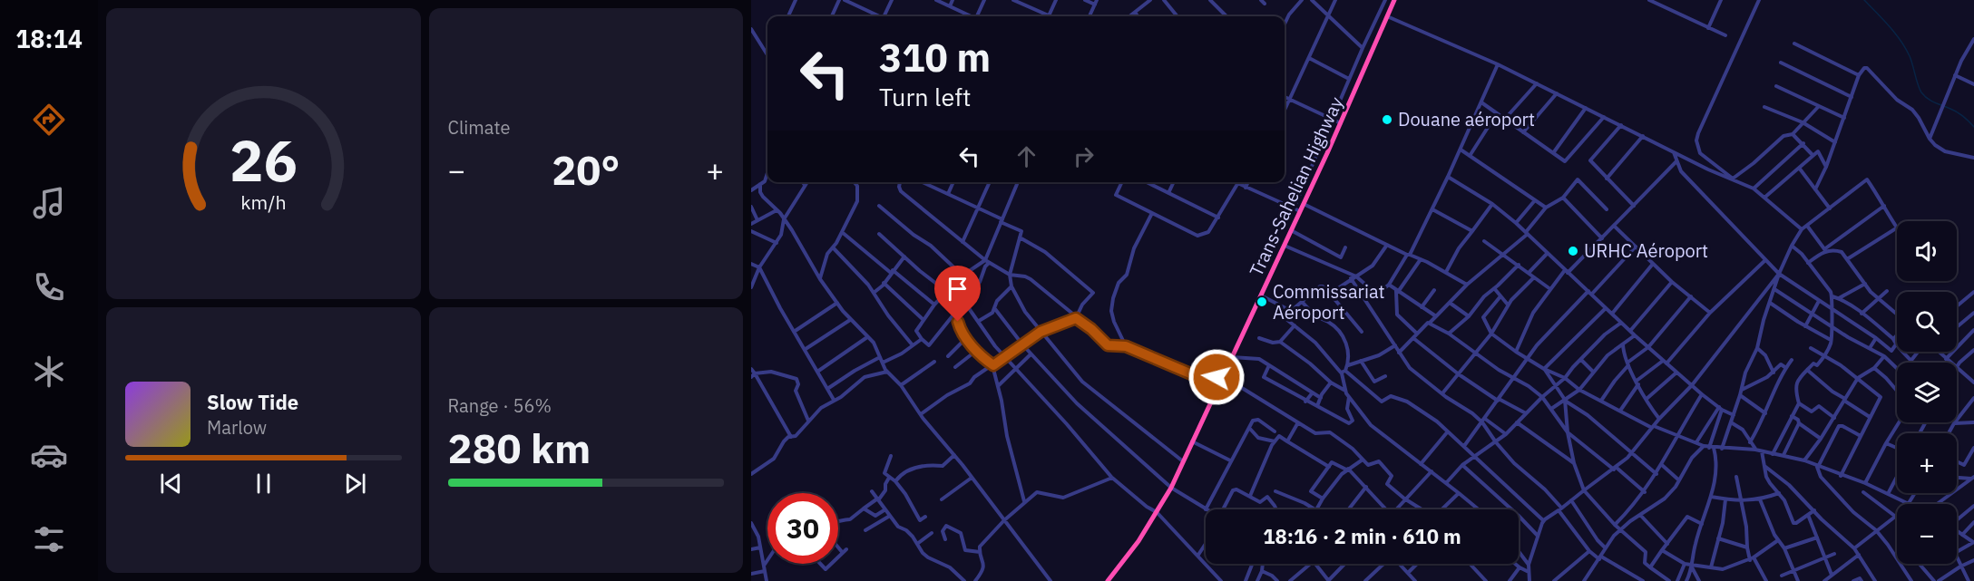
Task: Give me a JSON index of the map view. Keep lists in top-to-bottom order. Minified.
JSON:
{"streets":{"highway":["Trans-Sahelian Highway"]},"places":["Douane aéroport","URHC Aéroport","Commissariat Aéroport"],"page":{"tabs":"18:14","tile":["Climate",["Range · 56%","280 km"]],"turn":["310 m","Turn left"],"heat":["−","20°","+"],"map_buttons":["+","−"],"song":["Slow Tide","Marlow"],"limit":"30","trip":"18:16 · 2 min · 610 m","gauge":["26","km/h"]}}
